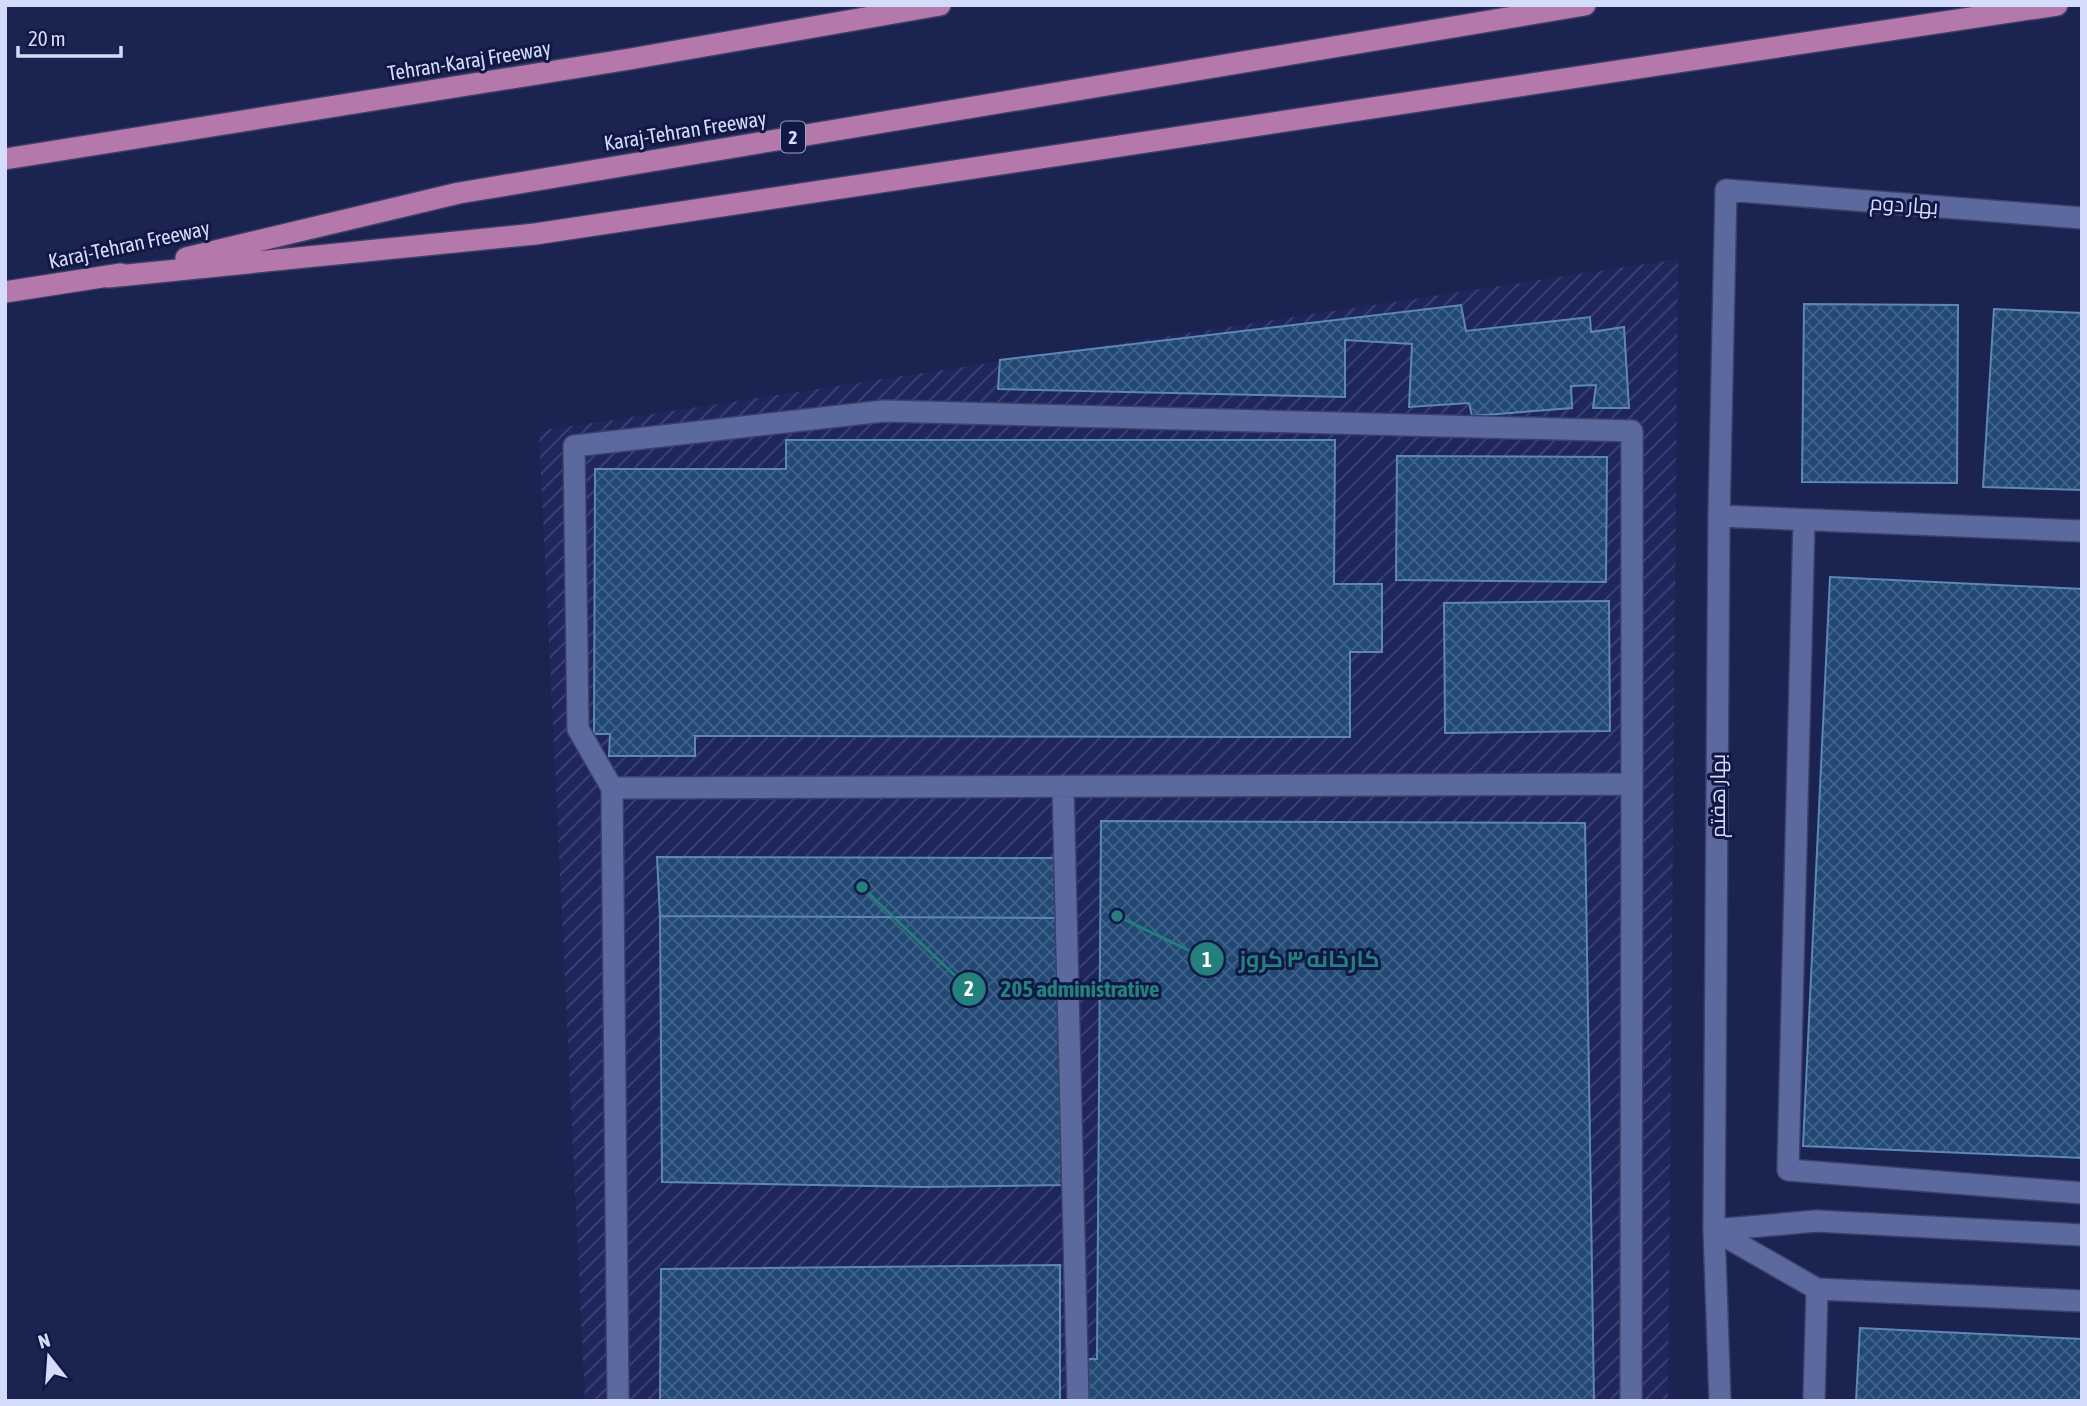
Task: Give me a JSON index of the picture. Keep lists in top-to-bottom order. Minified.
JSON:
{"streets":{"highway":["Tehran-Karaj Freeway","Karaj-Tehran Freeway","2"],"street":["بهار دوم","بهار هفتم"]},"crossings":[["بهار دوم","بهار هفتم"]],"places":["205 administrative","کارخانه ۳ کروز"],"scale_bar":"20 m","north":"top"}
